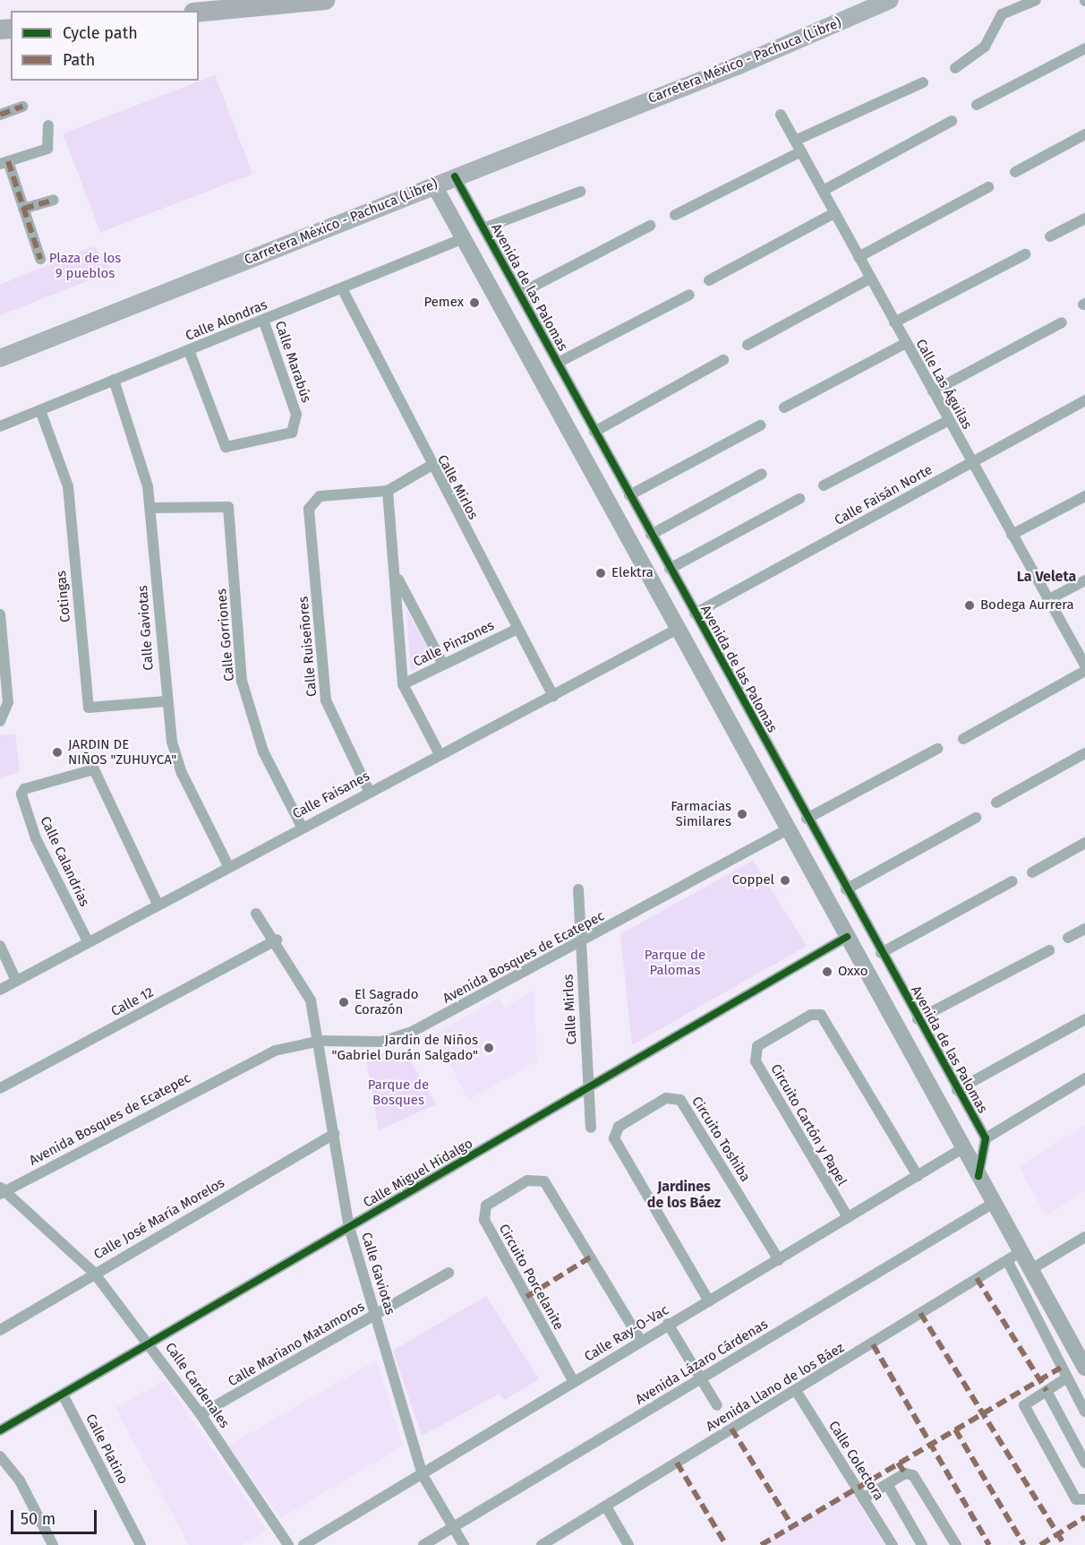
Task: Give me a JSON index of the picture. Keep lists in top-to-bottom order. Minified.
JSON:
{"streets":{"main road":["Carretera México - Pachuca (Libre)"],"street":["Avenida de las Palomas","Calle Alondras","Calle Marabús","Calle Las Águilas","Calle Mirlos","Calle Faisán Norte","Cotingas","Calle Gaviotas","Calle Gorriones","Calle Pinzones","Calle Ruiseñores","Calle Faisanes","Calle Calandrias","Avenida Bosques de Ecatepec","Calle 12","Circuito Cartón y Papel","Circuito Toshiba","Calle Miguel Hidalgo","Calle José María Morelos","Circuito Porcelanite","Calle Ray-O-Vac","Calle Mariano Matamoros","Avenida Lázaro Cárdenas","Calle Cardenales","Avenida Llano de los Báez","Calle Platino","Calle Colectora"]},"crossings":[["Carretera México - Pachuca (Libre)","Avenida de las Palomas"],["Avenida de las Palomas","Calle Faisán Norte"],["Calle Alondras","Calle Marabús"],["Calle Alondras","Calle Mirlos"],["Calle Alondras","Cotingas"],["Calle Alondras","Calle Gaviotas"],["Calle Las Águilas","Calle Faisán Norte"],["Calle Mirlos","Calle Pinzones"],["Calle Mirlos","Calle Faisanes"],["Calle Mirlos","Avenida Bosques de Ecatepec"],["Calle Mirlos","Calle Miguel Hidalgo"],["Cotingas","Calle Gaviotas"],["Calle Gaviotas","Calle Gorriones"],["Calle Gaviotas","Calle Faisanes"],["Calle Gaviotas","Avenida Bosques de Ecatepec"],["Calle Gaviotas","Calle 12"],["Calle Gaviotas","Calle Miguel Hidalgo"],["Calle Gaviotas","Calle José María Morelos"],["Calle Gaviotas","Calle Ray-O-Vac"],["Calle Gaviotas","Calle Mariano Matamoros"],["Calle Gaviotas","Avenida Lázaro Cárdenas"],["Calle Gorriones","Calle Faisanes"],["Calle Ruiseñores","Calle Faisanes"],["Calle Faisanes","Calle Calandrias"],["Avenida Bosques de Ecatepec","Calle Cardenales"],["Circuito Cartón y Papel","Calle Ray-O-Vac"],["Circuito Toshiba","Calle Ray-O-Vac"],["Calle Miguel Hidalgo","Calle Cardenales"],["Calle Miguel Hidalgo","Calle Platino"],["Calle José María Morelos","Calle Cardenales"],["Circuito Porcelanite","Calle Ray-O-Vac"],["Calle Mariano Matamoros","Calle Cardenales"],["Avenida Llano de los Báez","Calle Colectora"]],"districts":["La Veleta","Jardines de los Báez"],"parks":["Plaza de los 9 pueblos","Parque de Palomas","Parque de Bosques"],"places":["Pemex","Elektra","Bodega Aurrera","JARDIN DE NIÑOS \"ZUHUYCA\"","Farmacias Similares","Coppel","Oxxo","El Sagrado Corazón","Jardín de Niños \"Gabriel Durán Salgado\""],"legend":["Cycle path","Path"],"scale_bar":"50 m"}
